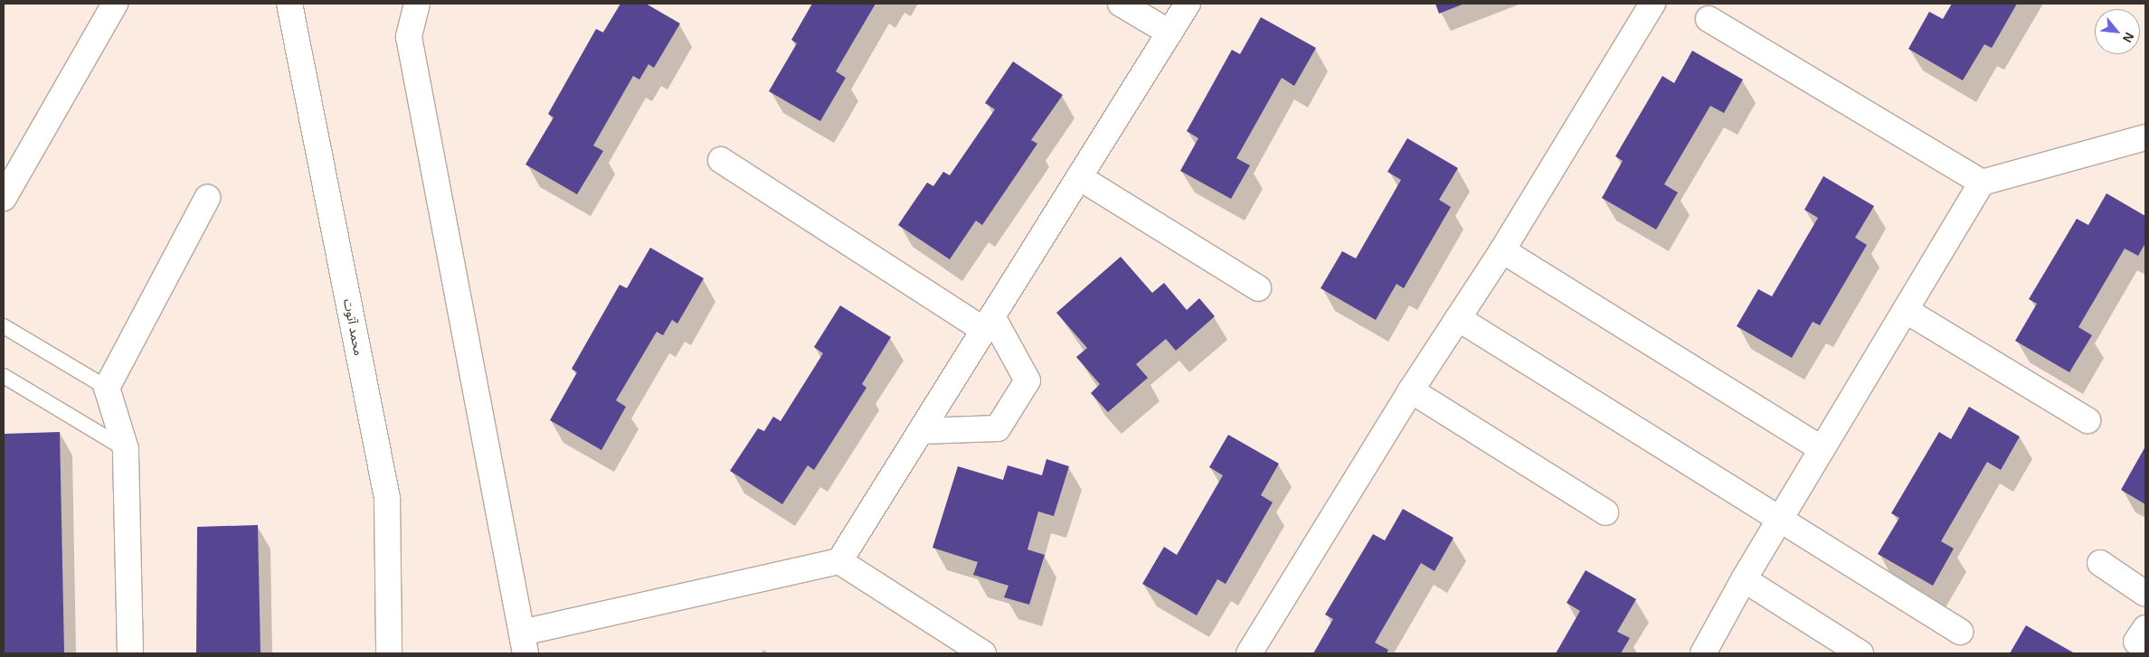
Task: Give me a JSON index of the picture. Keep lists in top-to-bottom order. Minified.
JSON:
{"streets":{"street":["محمد آتوت"]},"north":"bottom right"}
